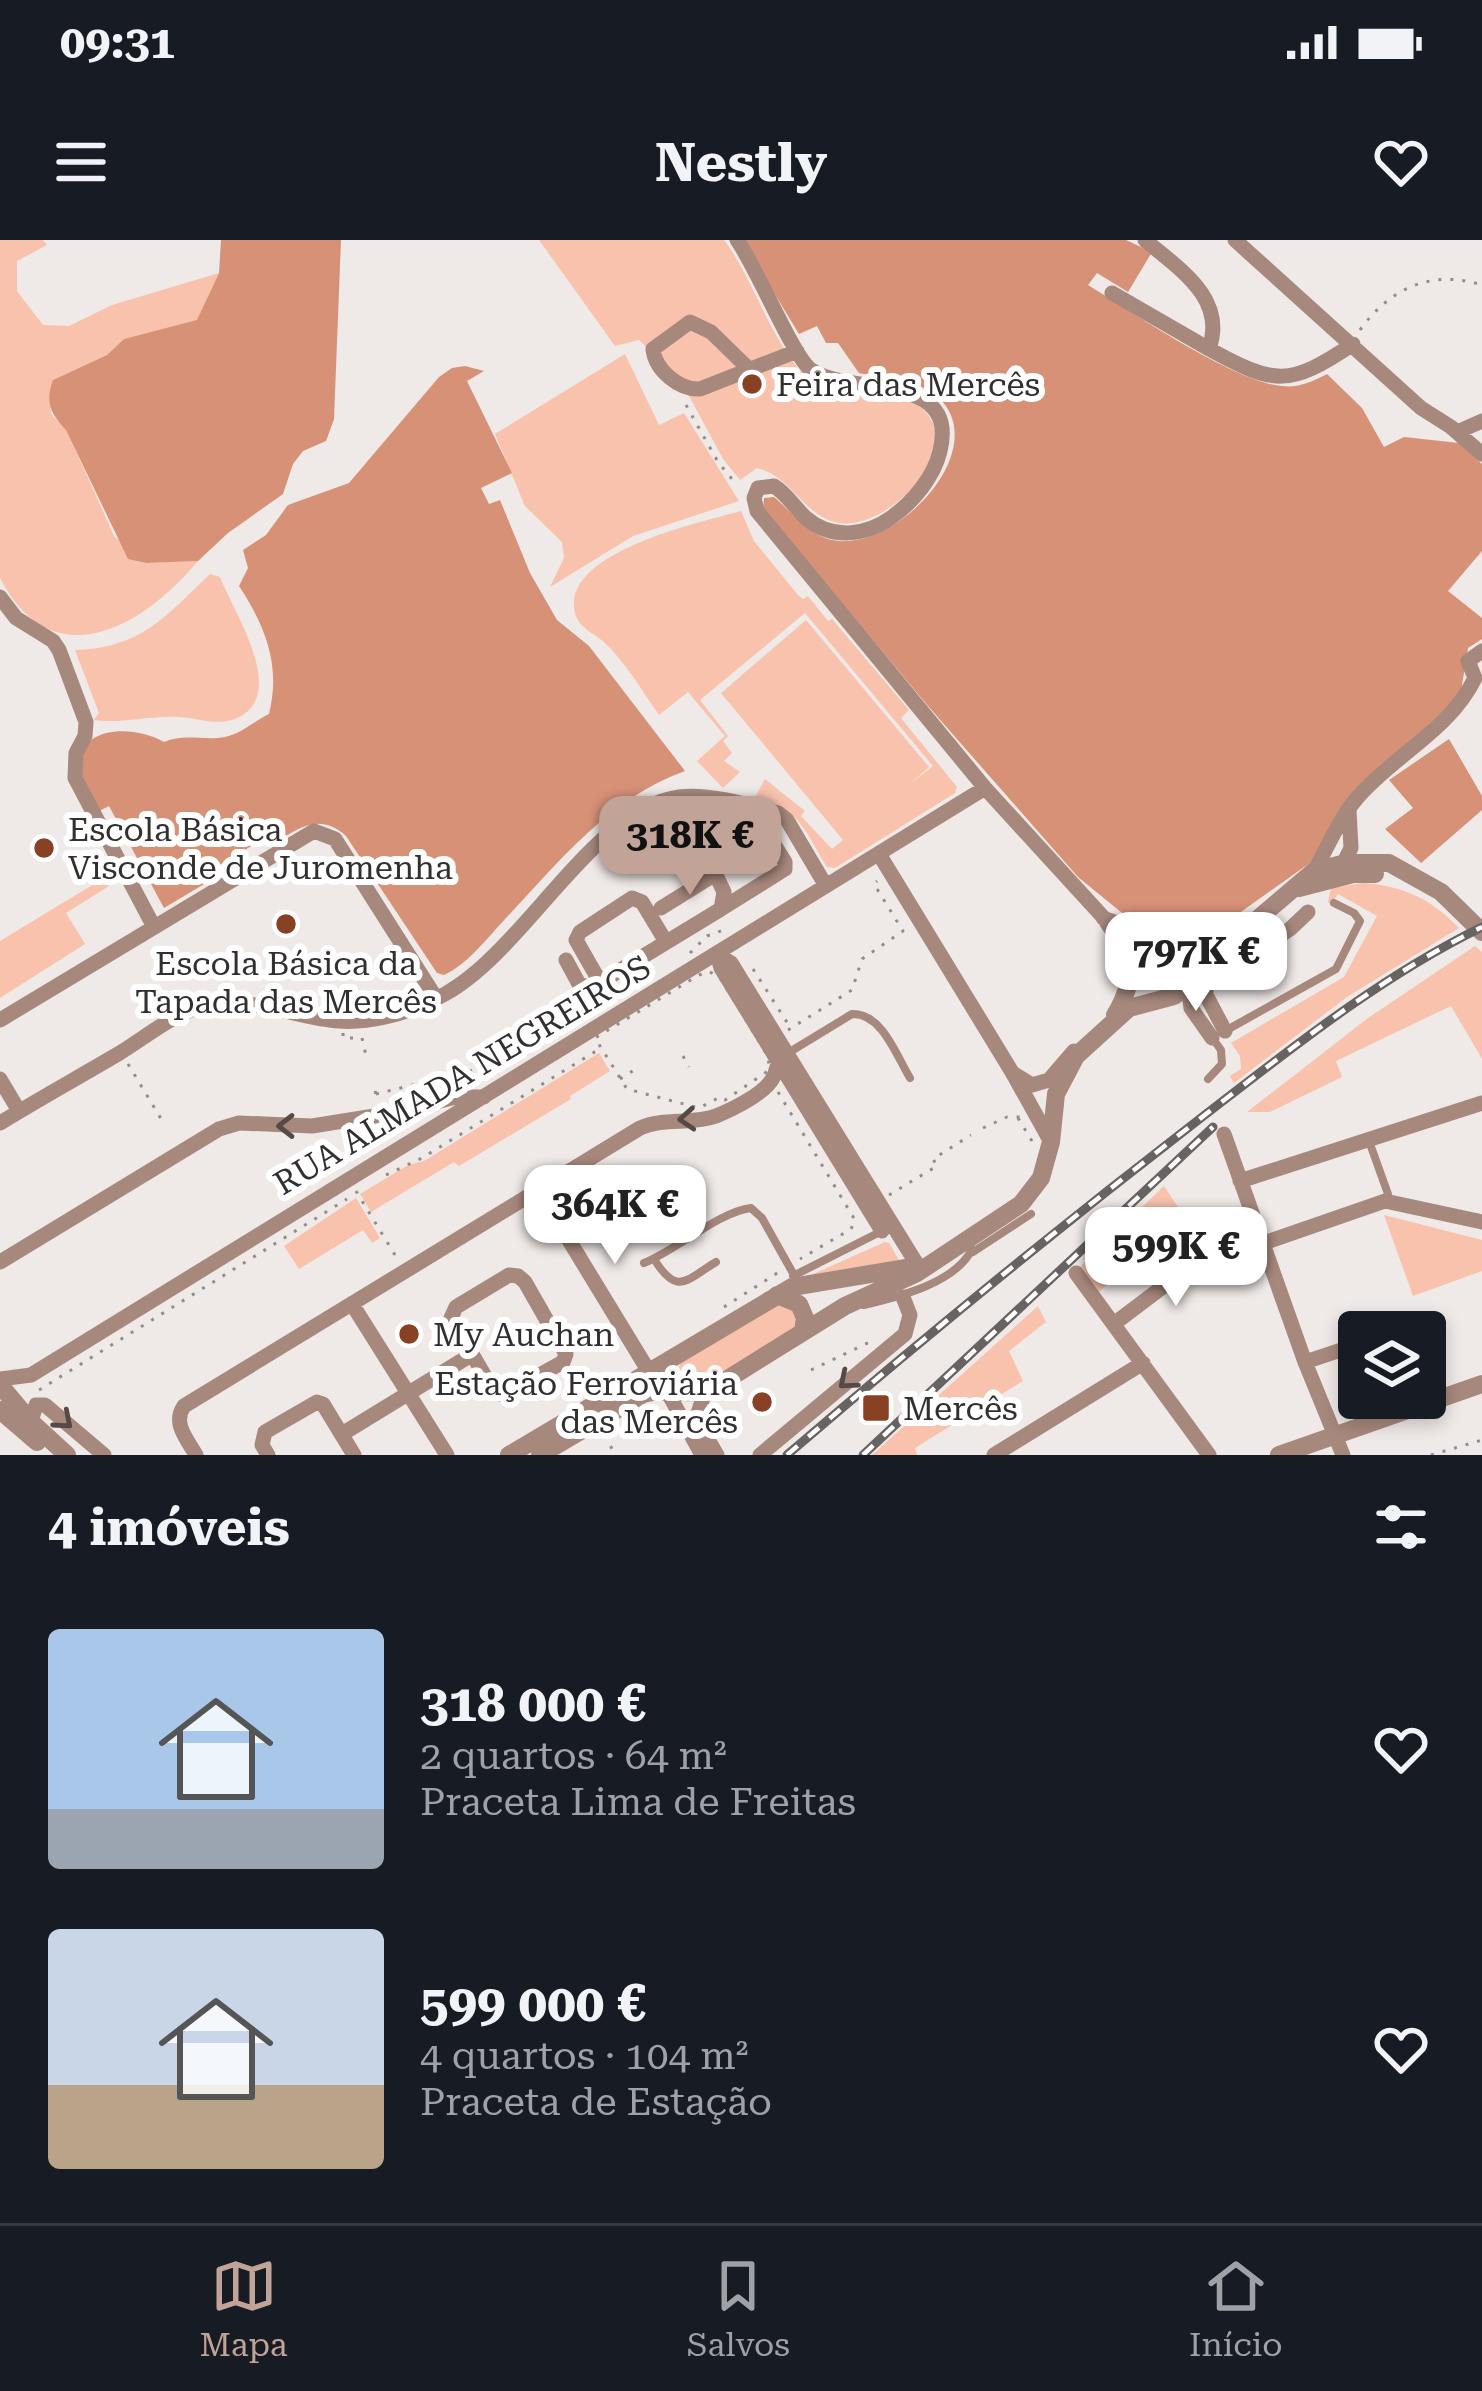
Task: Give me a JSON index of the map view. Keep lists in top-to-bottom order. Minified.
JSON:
{"streets":{"street":["RUA ALMADA NEGREIROS"]},"places":{"other":["Feira das Mercês","Escola Básica Visconde de Juromenha","Escola Básica da Tapada das Mercês","My Auchan","Estação Ferroviária das Mercês"],"transit":["Mercês"]},"page":{"status":"09:31","header":"Nestly","price":["318K €","797K €","364K €","599K €"],"heading":"4 imóveis","list":[{"name":"318 000 €","note":"2 quartos · 64 m² · Praceta Lima de Freitas"},{"name":"599 000 €","note":"4 quartos · 104 m² · Praceta de Estação"}],"tabs":["Mapa","Salvos","Início"]}}
